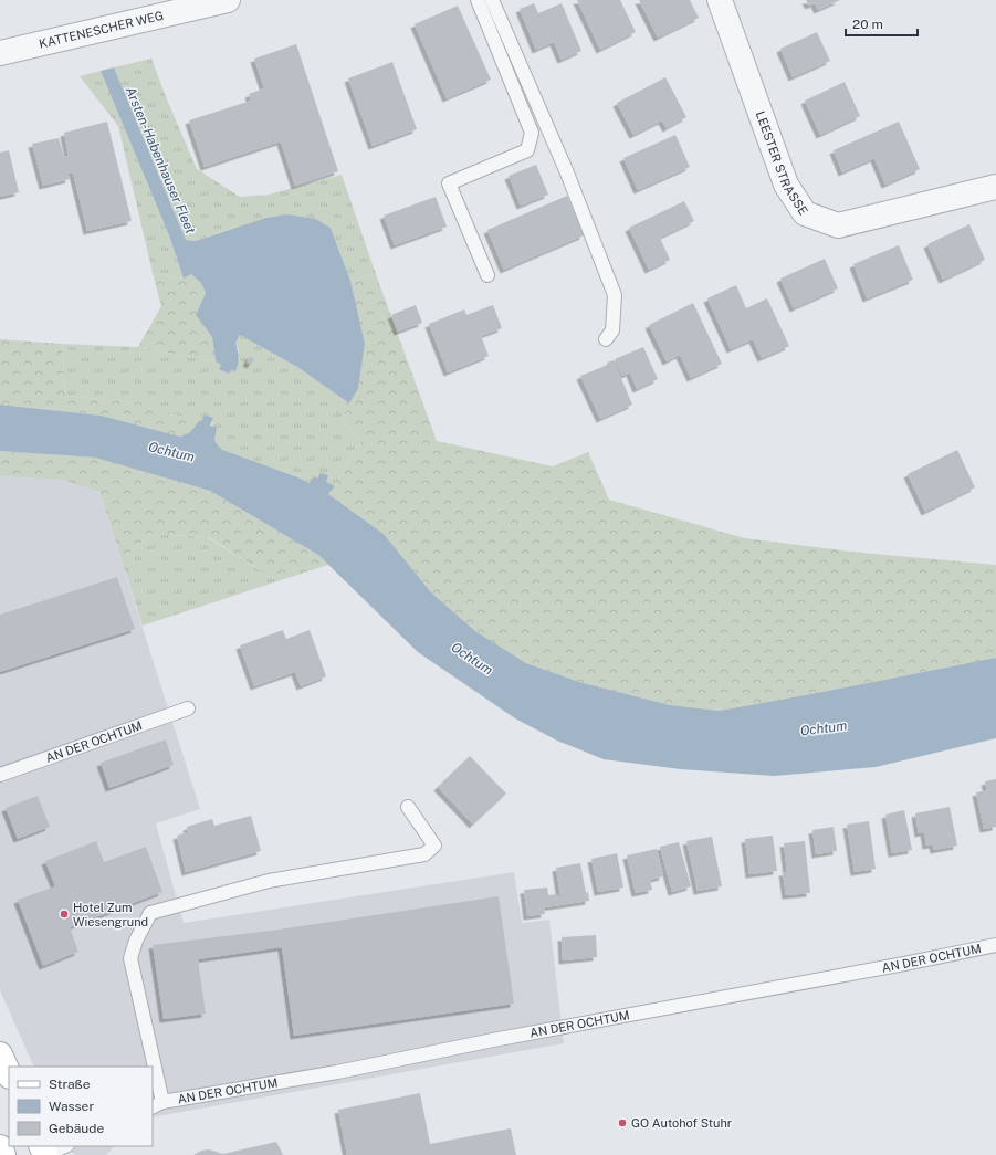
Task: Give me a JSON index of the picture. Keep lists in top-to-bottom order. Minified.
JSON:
{"streets":{"street":["KATTENESCHER WEG","LEESTER STRASSE"],"lane":["AN DER OCHTUM"]},"water":["Arsten-Habenhauser Fleet","Ochtum"],"places":["Hotel Zum Wiesengrund","GO Autohof Stuhr"],"legend":["Straße","Wasser","Gebäude"],"scale_bar":"20 m"}
